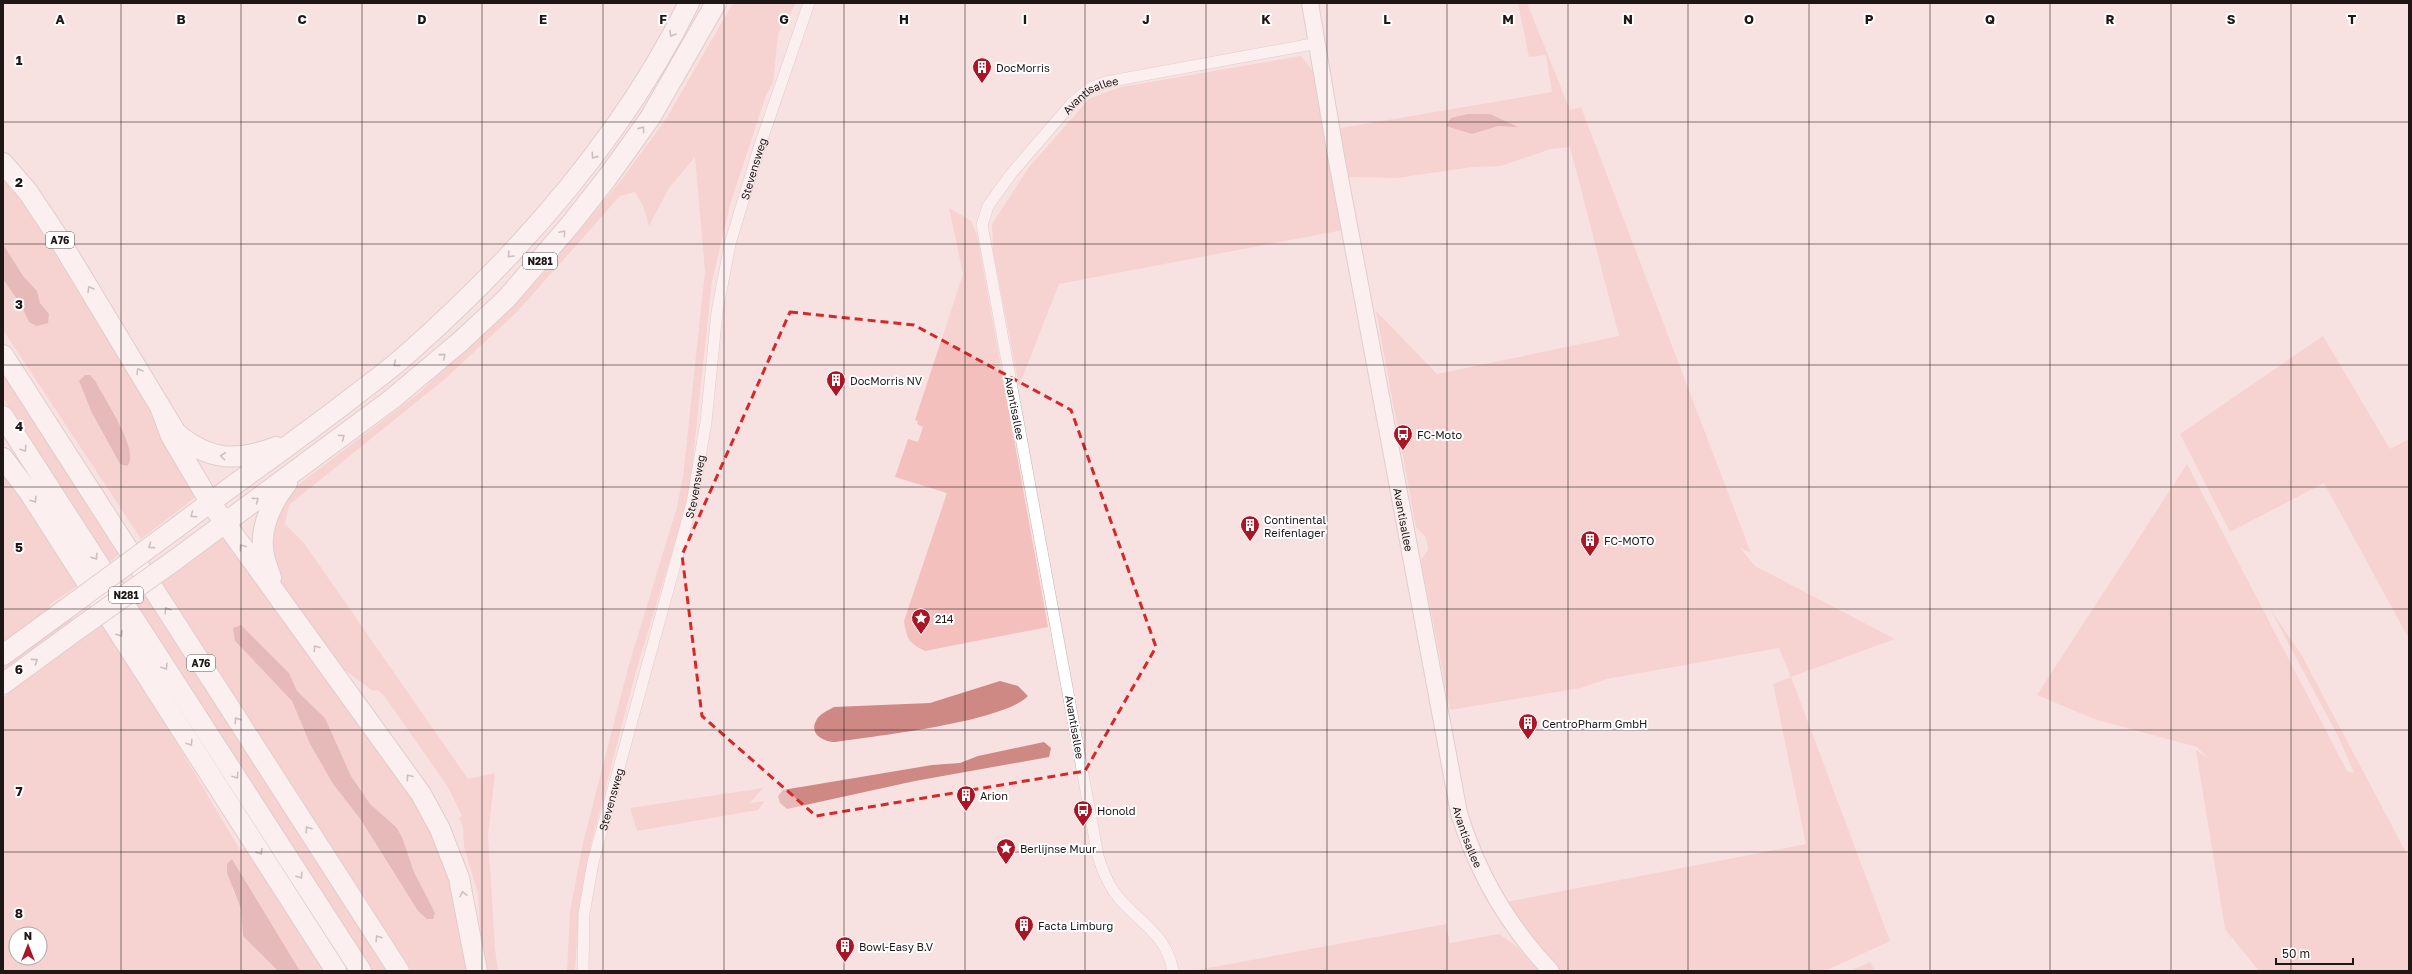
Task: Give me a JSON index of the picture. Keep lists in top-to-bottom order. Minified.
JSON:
{"streets":{"highway":["A76","N281"],"street":["Avantisallee","Stevensweg"]},"crossings":[["A76","N281"]],"places":{"building":["DocMorris","DocMorris NV","Continental Reifenlager","FC-MOTO","CentroPharm GmbH","Arion","Facta Limburg","Bowl-Easy B.V"],"bus stop":["FC-Moto","Honold"],"place":["214","Berlijnse Muur"]},"scale_bar":"50 m","north":"top","grid":{"columns":["A","B","C","D","E","F","G","H","I","J","K","L","M","N","O","P","Q","R","S","T"],"rows":["1","2","3","4","5","6","7","8"]}}
